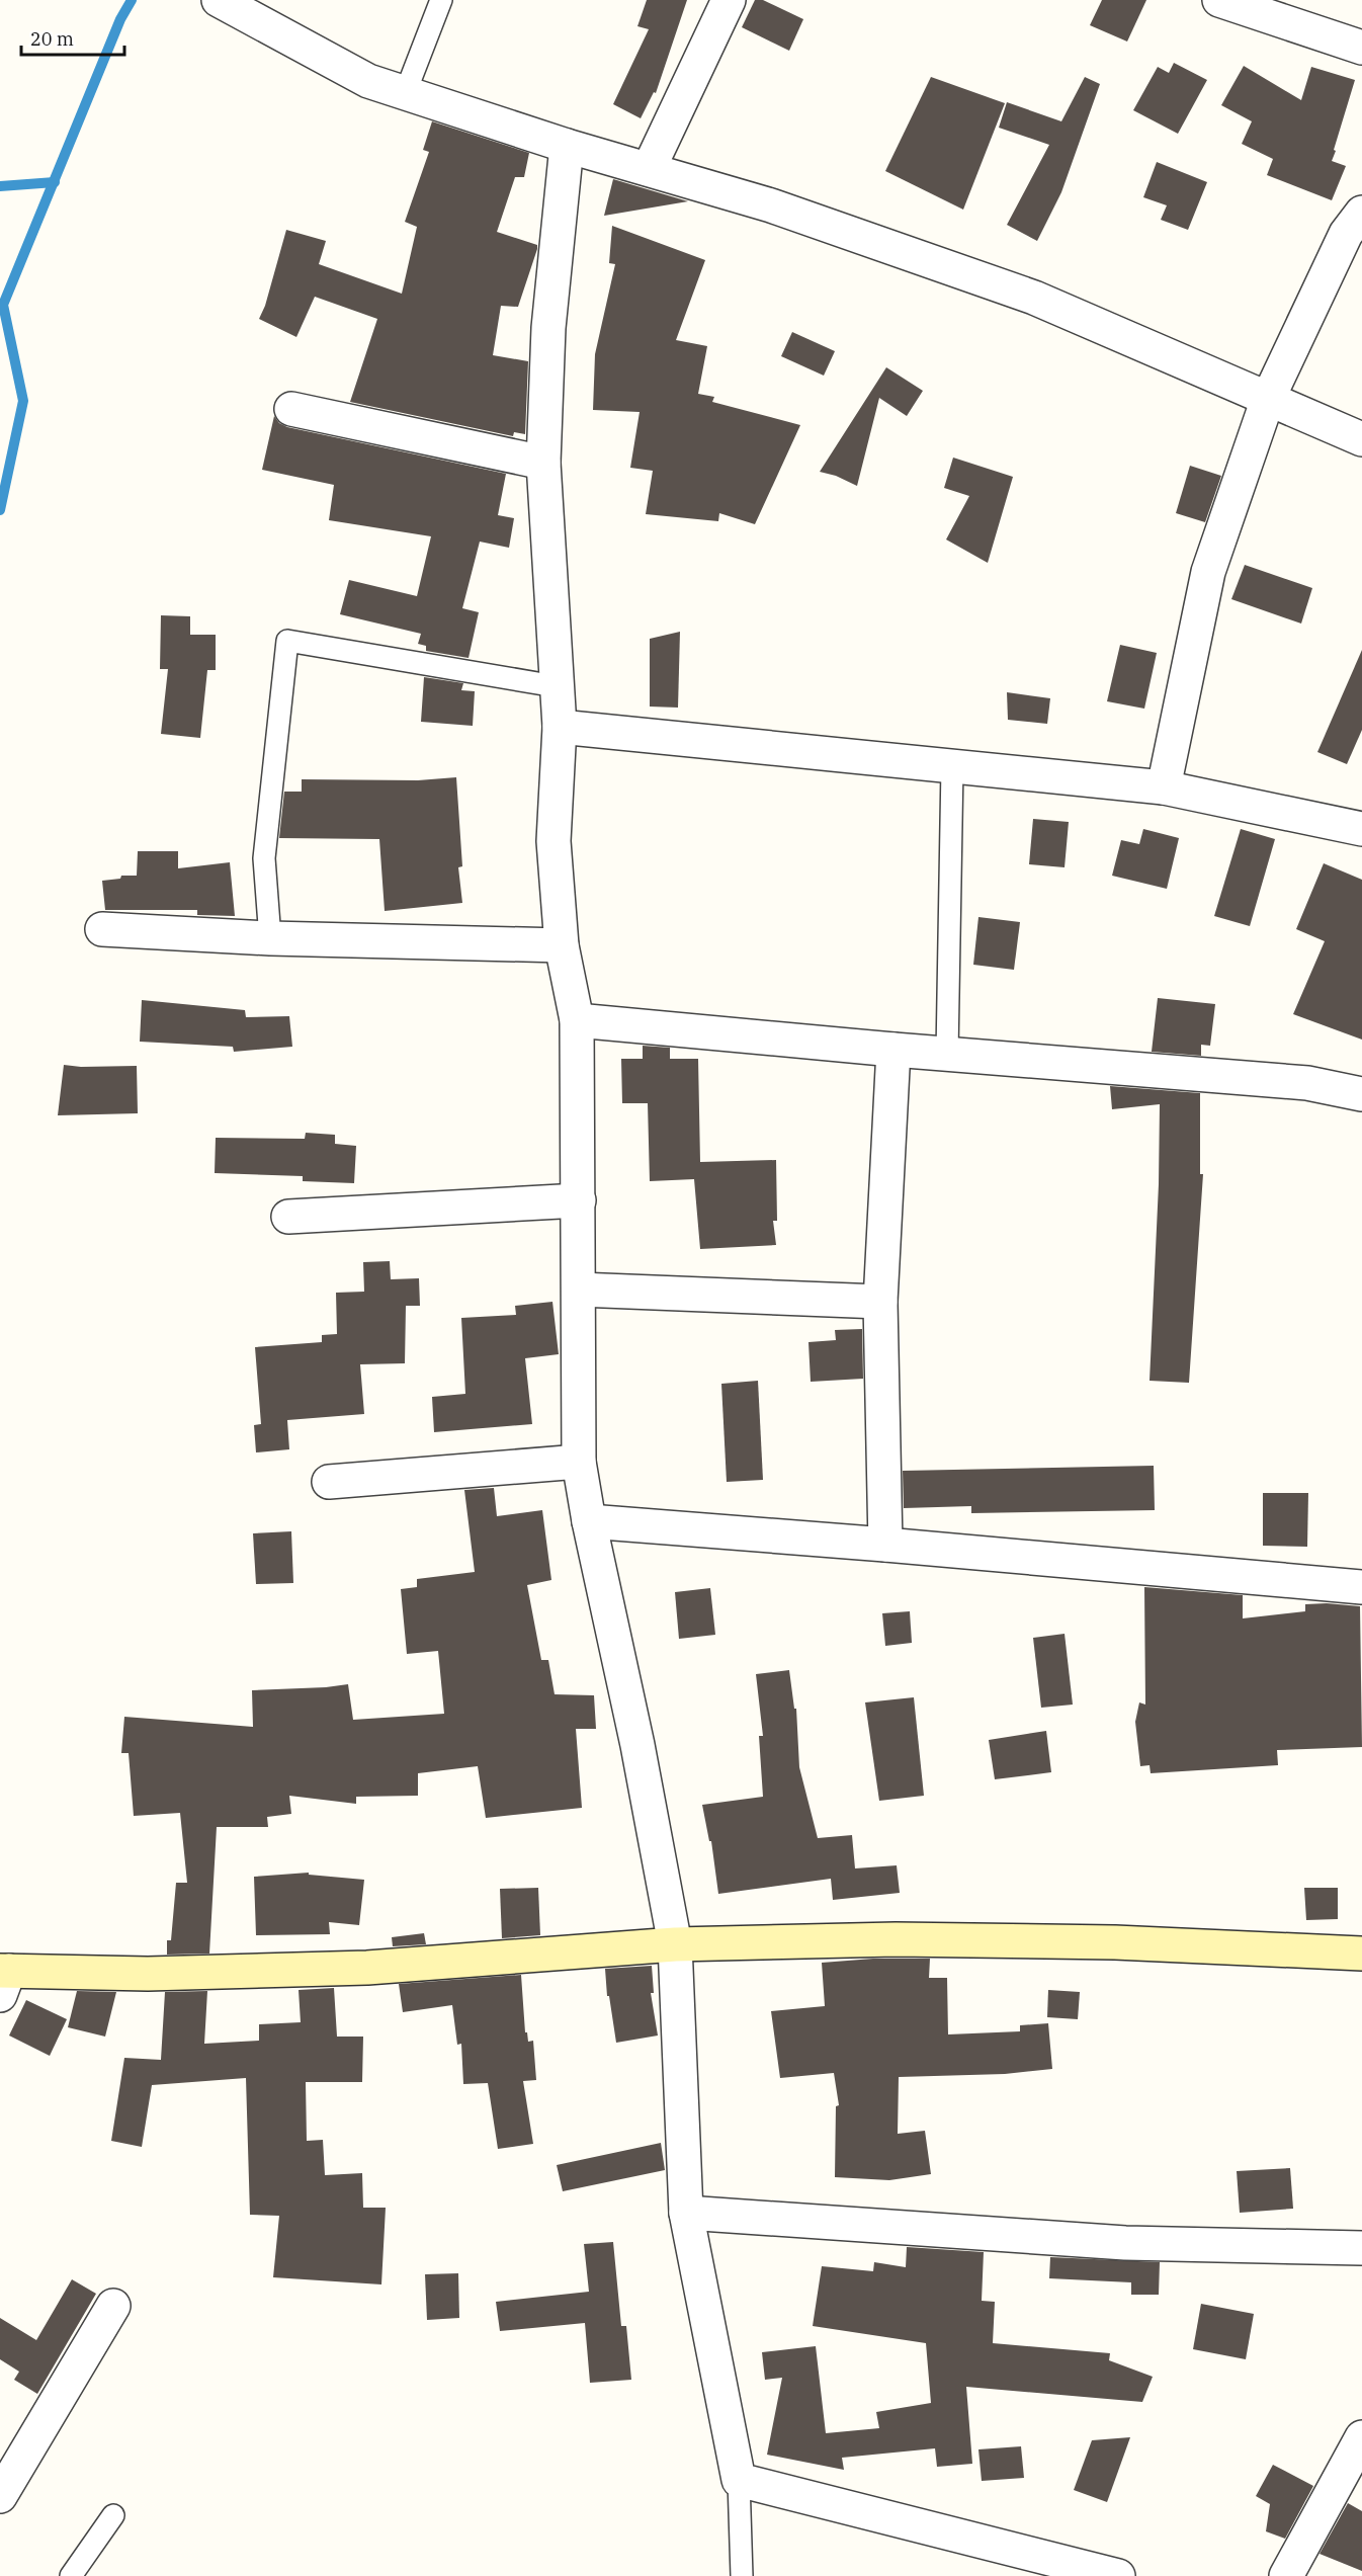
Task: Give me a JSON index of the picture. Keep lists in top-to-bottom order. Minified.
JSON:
{"scale_bar":"20 m"}
